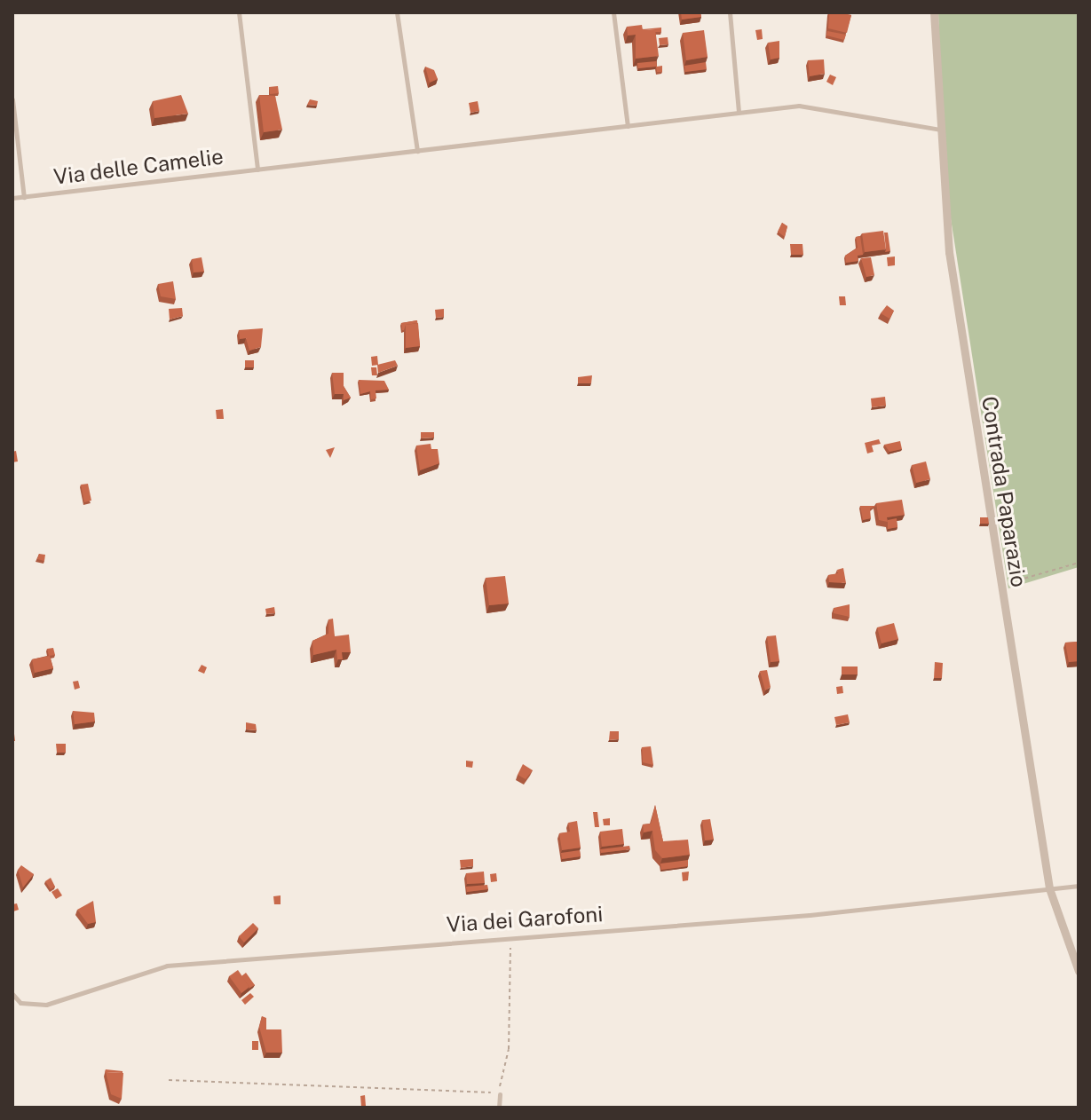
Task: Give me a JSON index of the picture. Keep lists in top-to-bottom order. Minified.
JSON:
{"streets":{"street":["Contrada Paparazio"],"lane":["Via delle Camelie","Via dei Garofoni"]},"crossings":[["Via delle Camelie","Contrada Paparazio"],["Contrada Paparazio","Via dei Garofoni"]]}
